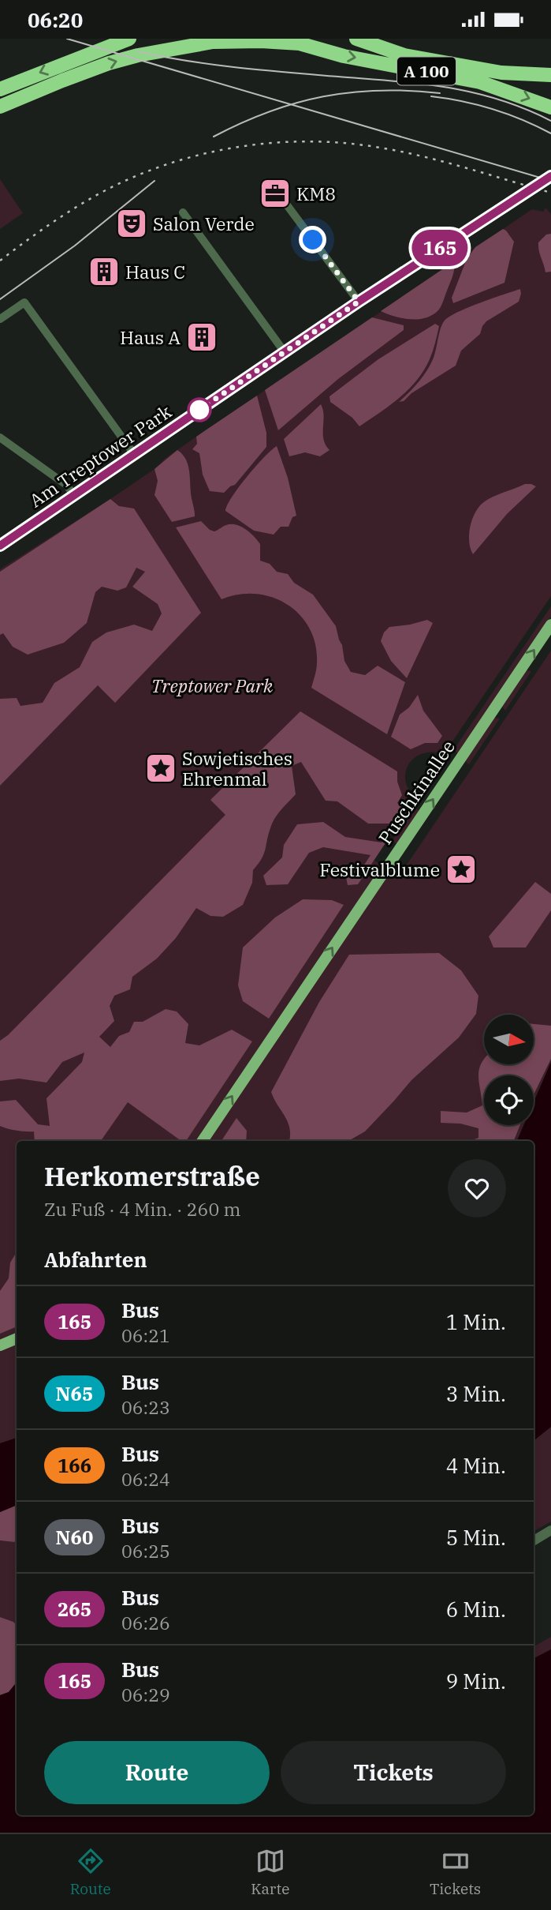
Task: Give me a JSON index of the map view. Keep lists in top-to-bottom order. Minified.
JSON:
{"streets":{"highway":["A 100"],"main road":["Am Treptower Park","Puschkinallee"]},"one_way":["Puschkinallee"],"parks":["Treptower Park"],"places":{"office":["KM8"],"theatre":["Salon Verde"],"building":["Haus C","Haus A"],"place":["Sowjetisches Ehrenmal","Festivalblume"]},"lines":["bus line 165"],"north":"right","page":{"status":"06:20","on_map":"165","heading":[["Herkomerstraße","Zu Fuß · 4 Min. · 260 m"],"Abfahrten"],"list":[{"mark":"165","name":"Bus","note":"06:21","value":"1 Min."},{"mark":"N65","name":"Bus","note":"06:23","value":"3 Min."},{"mark":"166","name":"Bus","note":"06:24","value":"4 Min."},{"mark":"N60","name":"Bus","note":"06:25","value":"5 Min."},{"mark":"265","name":"Bus","note":"06:26","value":"6 Min."},{"mark":"165","name":"Bus","note":"06:29","value":"9 Min."}],"buttons":["Route","Tickets"],"tabs":["Route","Karte","Tickets"]}}
